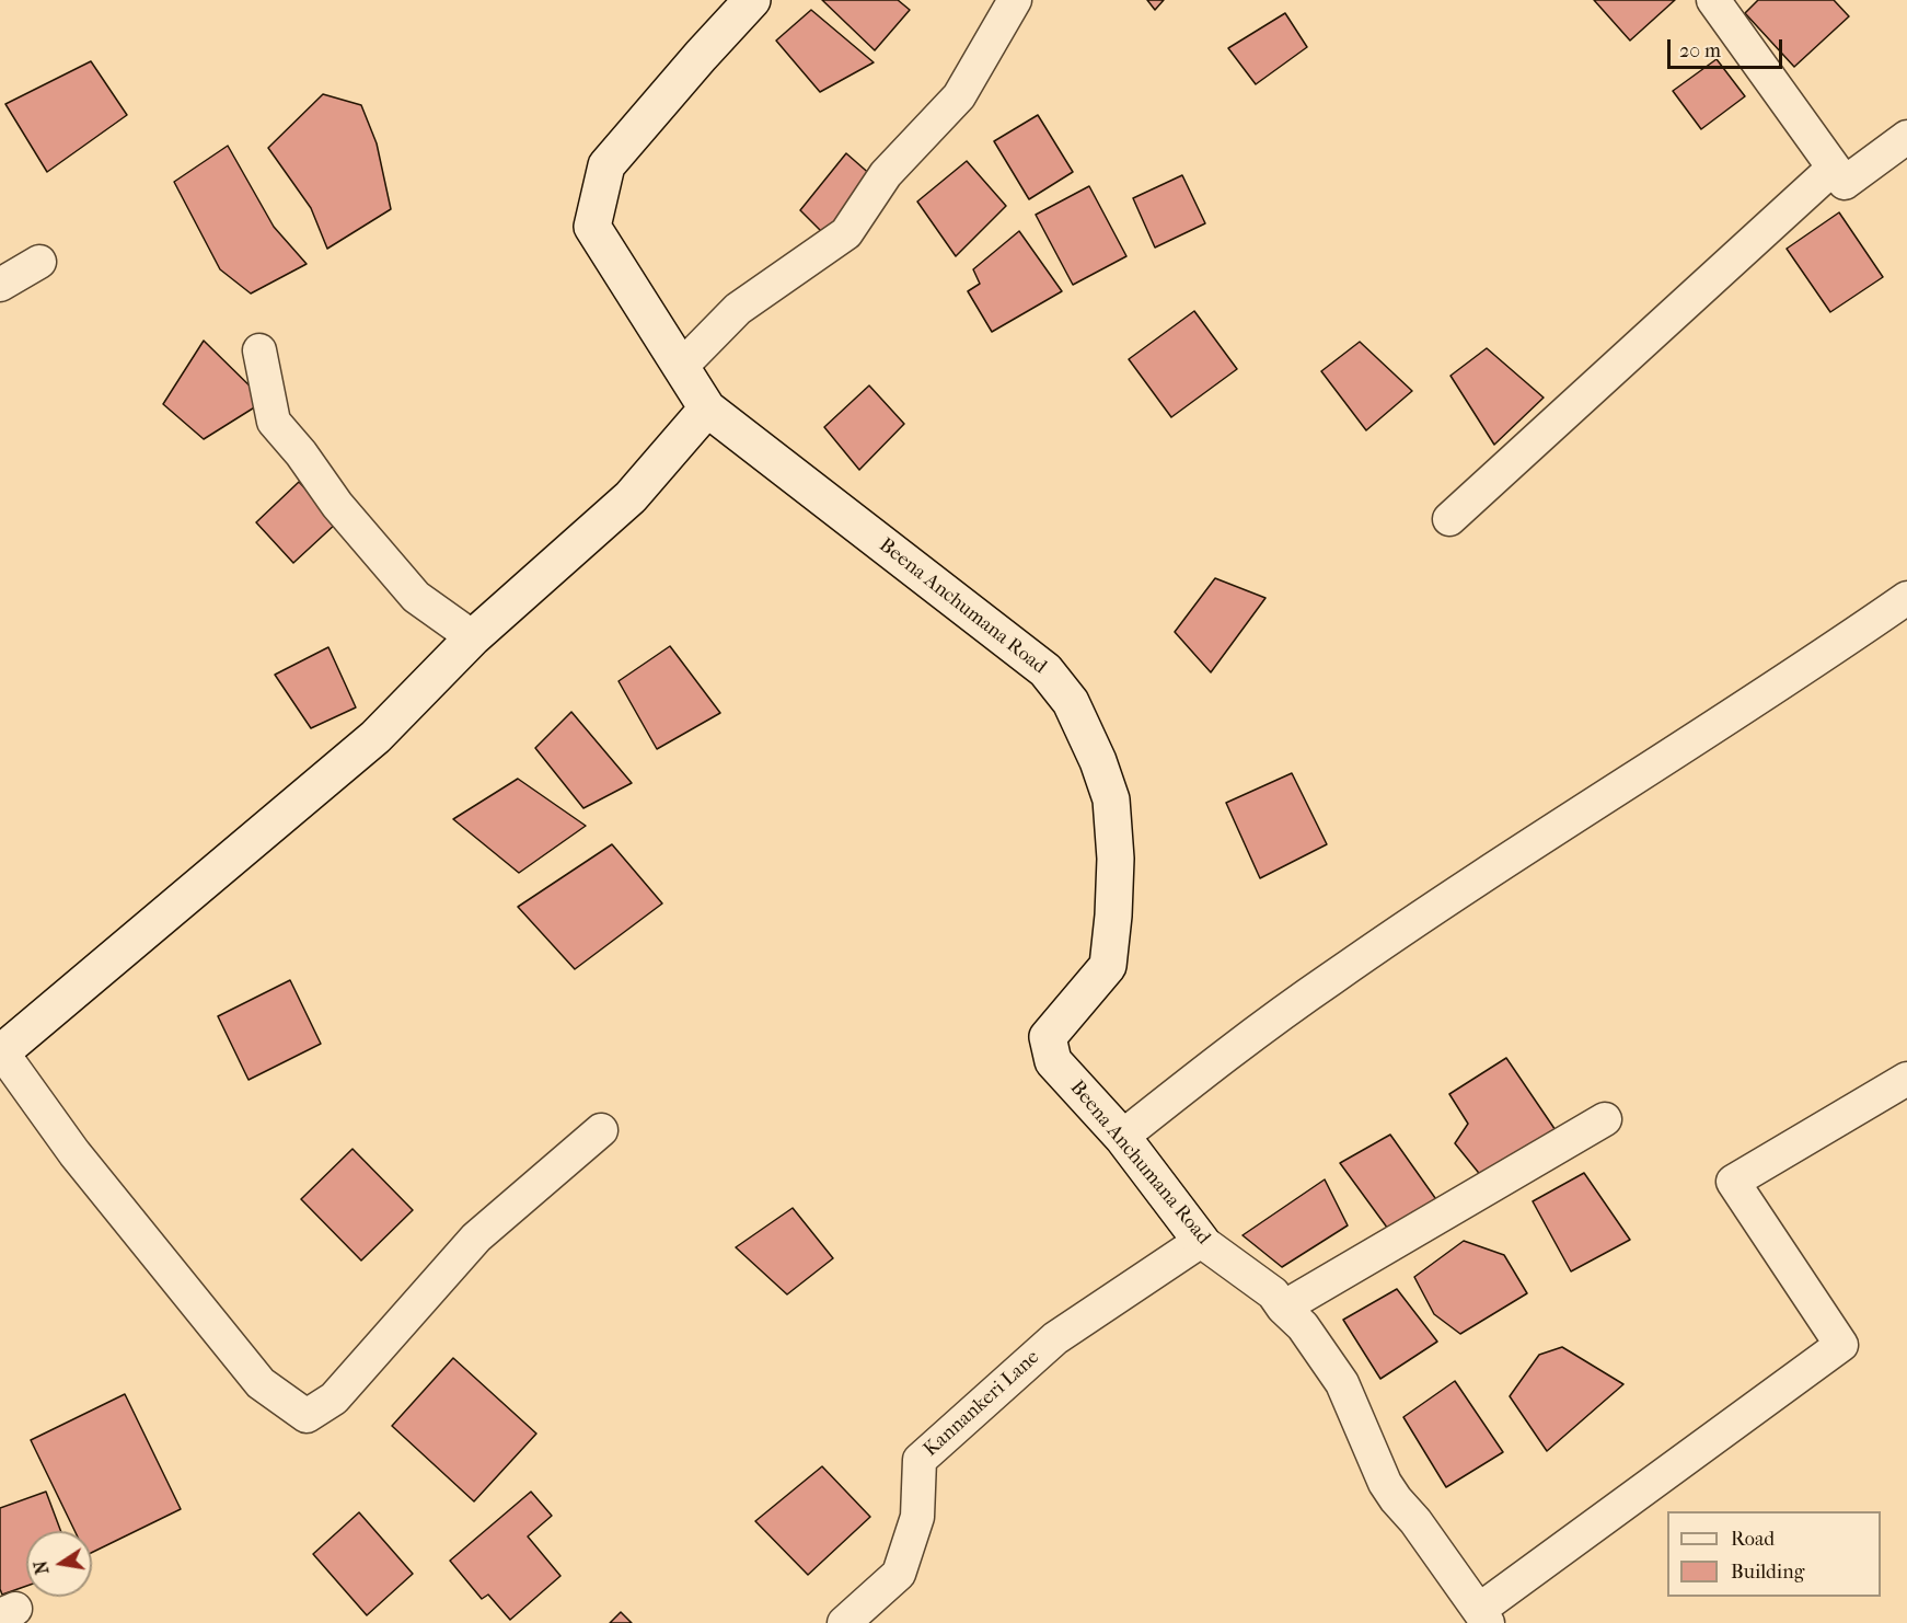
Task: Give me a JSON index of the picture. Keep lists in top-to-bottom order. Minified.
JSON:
{"streets":{"street":["Beena Anchumana Road","Kannankeri Lane"]},"crossings":[["Beena Anchumana Road","Kannankeri Lane"]],"legend":["Road","Building"],"scale_bar":"20 m","north":"left"}
